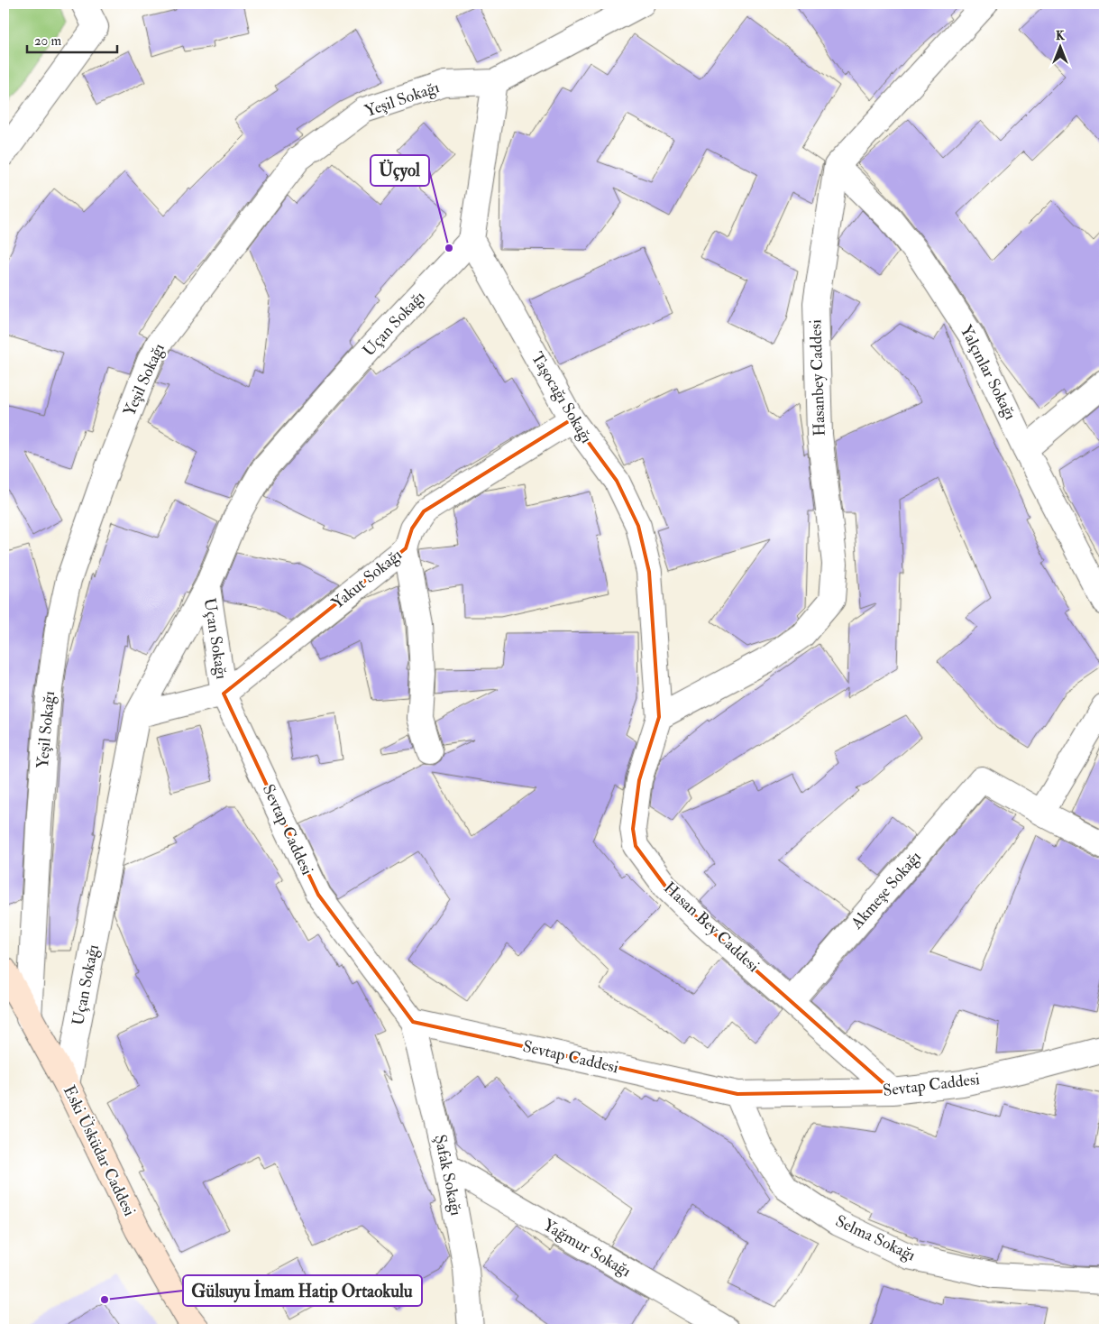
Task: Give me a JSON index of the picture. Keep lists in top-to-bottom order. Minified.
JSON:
{"streets":{"main road":["Eski Üsküdar Caddesi"],"street":["Yeşil Sokağı","Uçan Sokağı","Yalçınlar Sokağı","Hasanbey Caddesi","Taşocağı Sokağı","Yakut Sokağı","Sevtap Caddesi","Akmeşe Sokağı","Hasan Bey Caddesi","Şafak Sokağı","Selma Sokağı","Yağmur Sokağı"]},"crossings":[["Yeşil Sokağı","Eski Üsküdar Caddesi"],["Uçan Sokağı","Taşocağı Sokağı"],["Uçan Sokağı","Yakut Sokağı"],["Uçan Sokağı","Sevtap Caddesi"],["Uçan Sokağı","Eski Üsküdar Caddesi"],["Yalçınlar Sokağı","Hasanbey Caddesi"],["Hasanbey Caddesi","Taşocağı Sokağı"],["Hasanbey Caddesi","Hasan Bey Caddesi"],["Taşocağı Sokağı","Yakut Sokağı"],["Taşocağı Sokağı","Hasan Bey Caddesi"],["Yakut Sokağı","Sevtap Caddesi"],["Sevtap Caddesi","Hasan Bey Caddesi"],["Sevtap Caddesi","Şafak Sokağı"],["Sevtap Caddesi","Selma Sokağı"],["Akmeşe Sokağı","Hasan Bey Caddesi"],["Şafak Sokağı","Yağmur Sokağı"]],"places":["Üçyol","Gülsuyu İmam Hatip Ortaokulu"],"scale_bar":"20 m","north":"top"}
